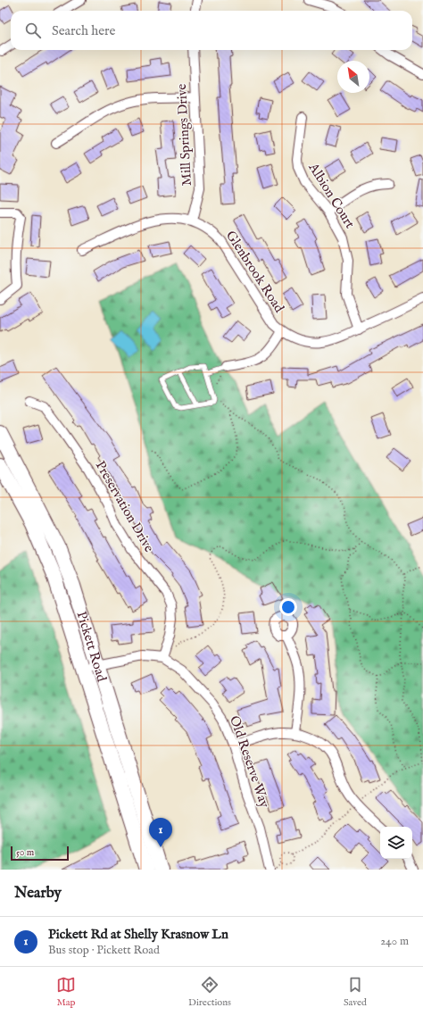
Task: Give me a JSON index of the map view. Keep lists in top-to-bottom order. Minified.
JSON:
{"streets":{"main road":["Pickett Road"],"street":["Mill Springs Drive","Albion Court","Glenbrook Road","Preservation Drive","Old Reserve Way"]},"crossings":[["Mill Springs Drive","Glenbrook Road"],["Albion Court","Glenbrook Road"],["Preservation Drive","Old Reserve Way"],["Pickett Road","Old Reserve Way"]],"scale_bar":"50 m","north":"top left","page":{"search":"Search here","pins":"1","scale":"50 m","heading":"Nearby","list":[{"mark":"1","name":"Pickett Rd at Shelly Krasnow Ln","note":"Bus stop · Pickett Road","value":"240 m"}],"nav":["Map","Directions","Saved"]}}
